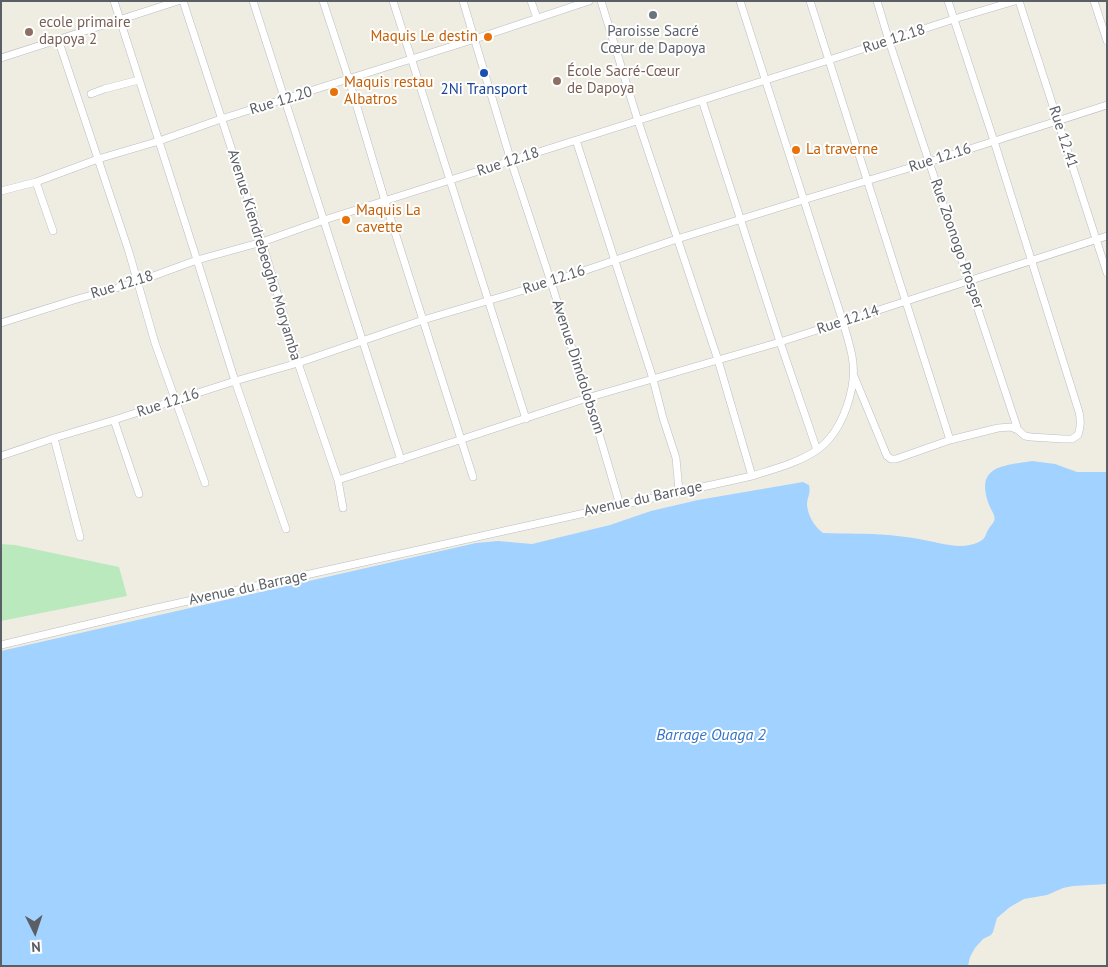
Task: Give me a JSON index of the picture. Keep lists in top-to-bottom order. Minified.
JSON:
{"streets":{"street":["Rue 12.18","Rue 12.20","Rue 12.41","Rue 12.16","Rue Zoonogo Prosper","Avenue Kiendrebeogho Moryamba","Rue 12.14","Avenue Dimdolobsom","Avenue du Barrage"]},"crossings":[["Rue 12.18","Rue Zoonogo Prosper"],["Rue 12.18","Avenue Kiendrebeogho Moryamba"],["Rue 12.18","Avenue Dimdolobsom"],["Rue 12.18","Avenue du Barrage"],["Rue 12.20","Avenue Kiendrebeogho Moryamba"],["Rue 12.20","Avenue Dimdolobsom"],["Rue 12.41","Rue 12.16"],["Rue 12.41","Rue 12.14"],["Rue 12.16","Rue Zoonogo Prosper"],["Rue 12.16","Avenue Kiendrebeogho Moryamba"],["Rue 12.16","Avenue Dimdolobsom"],["Rue 12.16","Avenue du Barrage"],["Rue Zoonogo Prosper","Rue 12.14"],["Avenue Kiendrebeogho Moryamba","Rue 12.14"],["Rue 12.14","Avenue Dimdolobsom"],["Rue 12.14","Avenue du Barrage"],["Avenue Dimdolobsom","Avenue du Barrage"]],"water":["Barrage Ouaga 2"],"places":["Paroisse Sacré Cœur de Dapoya","ecole primaire dapoya 2","Maquis Le destin","2Ni Transport","École Sacré-Cœur de Dapoya","Maquis restau Albatros","La traverne","Maquis La cavette"],"north":"bottom"}
